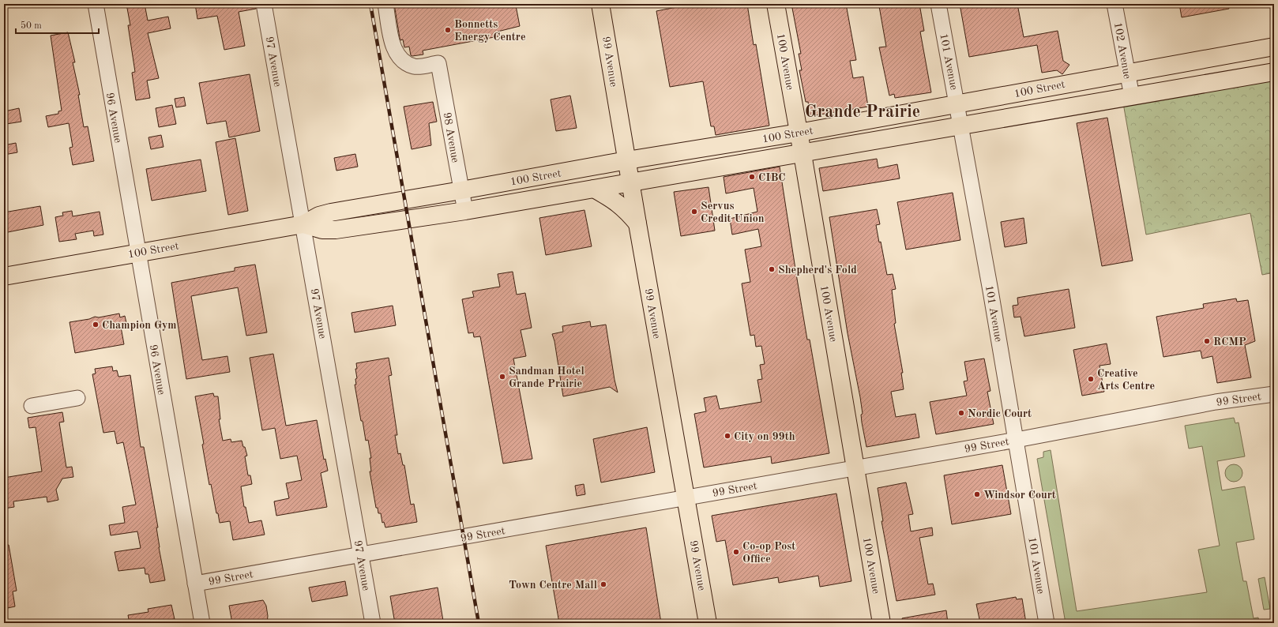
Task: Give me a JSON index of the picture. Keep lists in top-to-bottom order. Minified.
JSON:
{"streets":{"main road":["99 Avenue","100 Avenue","100 Street"],"street":["102 Avenue","97 Avenue","101 Avenue","96 Avenue","98 Avenue","99 Street"]},"crossings":[["102 Avenue","100 Street"],["97 Avenue","100 Street"],["97 Avenue","99 Street"],["99 Avenue","100 Street"],["99 Avenue","99 Street"],["100 Avenue","100 Street"],["100 Avenue","99 Street"],["101 Avenue","100 Street"],["101 Avenue","99 Street"],["100 Street","96 Avenue"],["100 Street","98 Avenue"],["96 Avenue","99 Street"]],"districts":["Grande Prairie"],"places":["Bonnetts Energy Centre","CIBC","Servus Credit Union","Shepherd's Fold","Champion Gym","RCMP","Sandman Hotel Grande Prairie","Creative Arts Centre","Nordic Court","City on 99th","Windsor Court","Co-op Post Office","Town Centre Mall"],"scale_bar":"50 m"}
